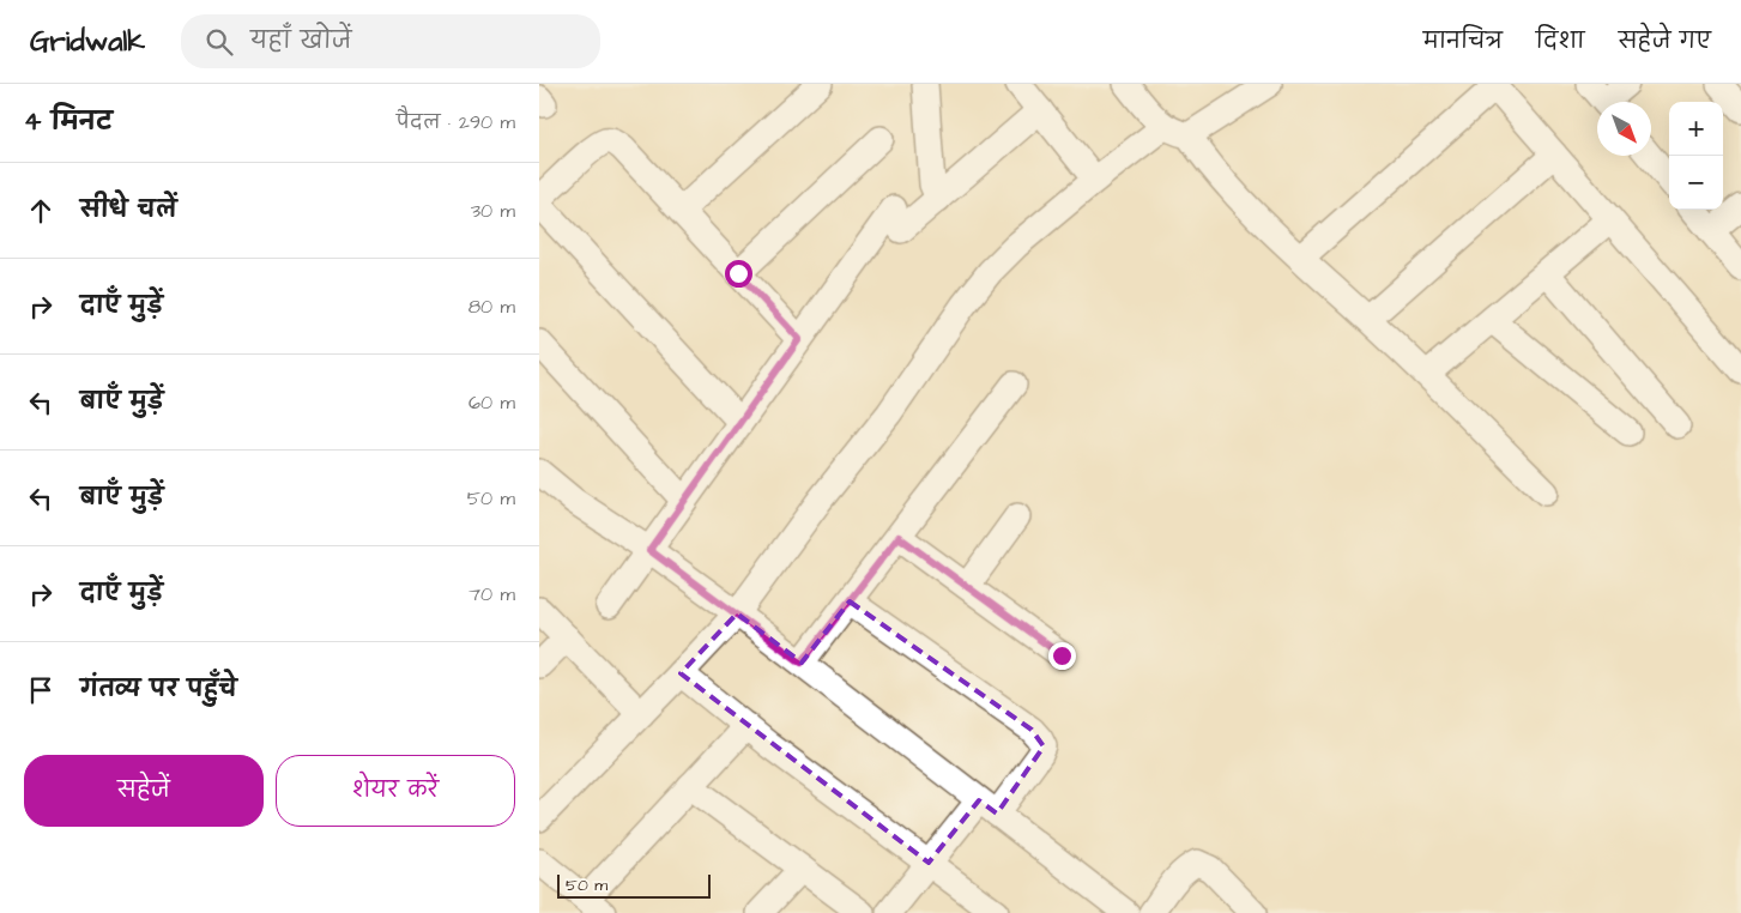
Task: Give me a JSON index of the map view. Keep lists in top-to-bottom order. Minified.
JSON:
{"scale_bar":"50 m","north":"bottom right","page":{"header":"Gridwalk","search":"यहाँ खोजें","nav":["मानचित्र","दिशा","सहेजे गए"],"heading":["4 मिनट","पैदल · 290 m"],"map_buttons":["+","−"],"list":[["सीधे चलें","30 m"],["दाएँ मुड़ें","80 m"],["बाएँ मुड़ें","60 m"],["बाएँ मुड़ें","50 m"],["दाएँ मुड़ें","70 m"],"गंतव्य पर पहुँचे"],"buttons":["सहेजें","शेयर करें"],"scale":"50 m"}}
